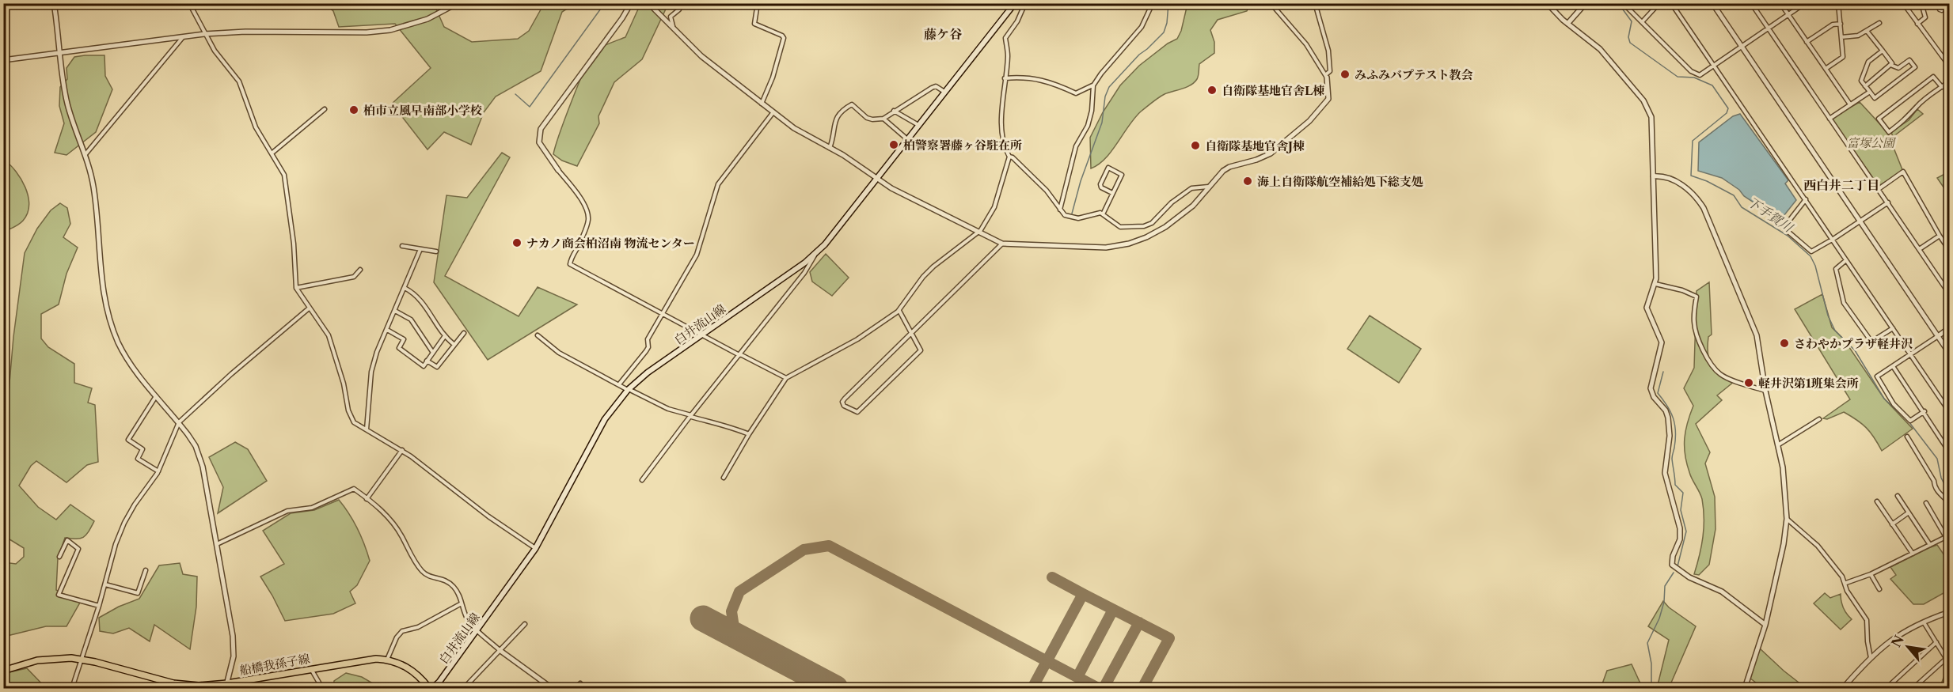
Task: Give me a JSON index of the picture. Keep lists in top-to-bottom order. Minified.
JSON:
{"streets":{"main road":["白井流山線","船橋我孫子線"]},"crossings":[["白井流山線","船橋我孫子線"]],"districts":["藤ケ谷","西白井二丁目"],"water":["下手賀川"],"parks":["富塚公園"],"places":["みふみバプテスト教会","自衛隊基地官舎L棟","柏市立風早南部小学校","柏警察署藤ヶ谷駐在所","自衛隊基地官舎J棟","海上自衛隊航空補給処下総支処","ナカノ商会柏沼南 物流センター","さわやかプラザ軽井沢","軽井沢第1班集会所"],"north":"top left"}
